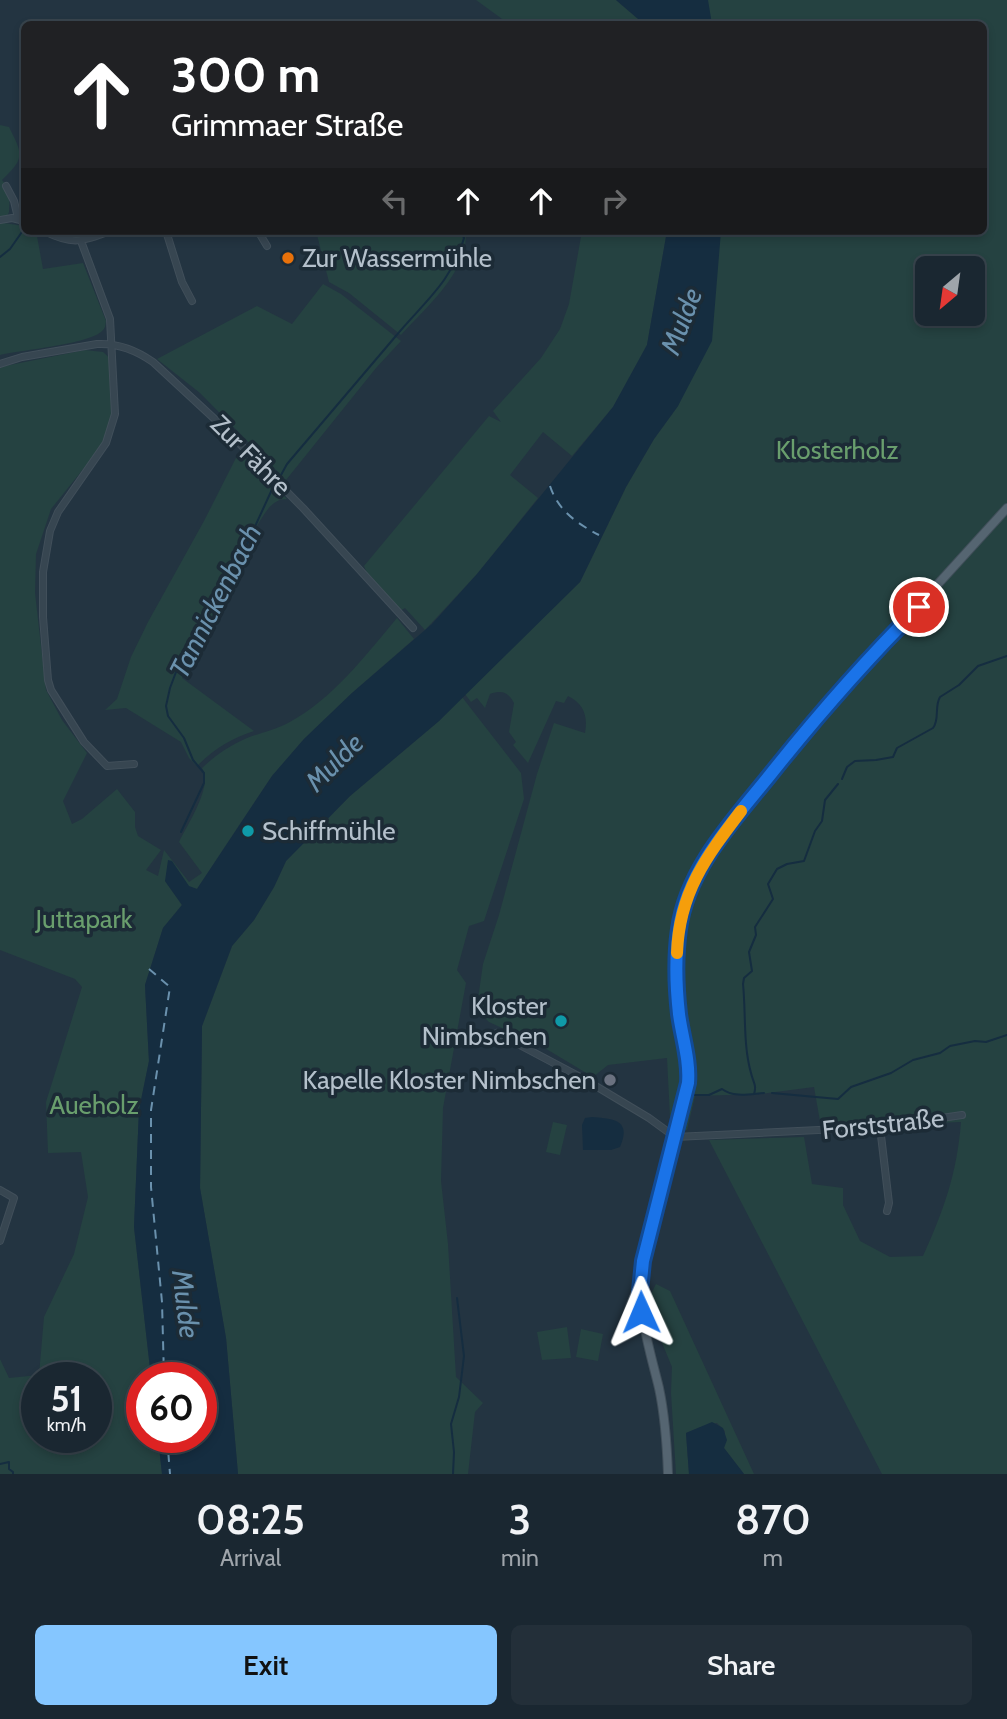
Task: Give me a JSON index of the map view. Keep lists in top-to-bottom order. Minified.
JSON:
{"streets":{"street":["Zur Fähre","Forststraße"]},"water":["Mulde","Tannickenbach"],"parks":["Klosterholz","Juttapark","Aueholz"],"places":["Zur Wassermühle","Schiffmühle","Kloster Nimbschen","Kapelle Kloster Nimbschen"],"north":"bottom left","page":{"turn":["300 m","Grimmaer Straße"],"speed":"51 km/h","limit":"60","eta":["08:25","Arrival","3","min","870","m"],"buttons":["Exit","Share"]}}
